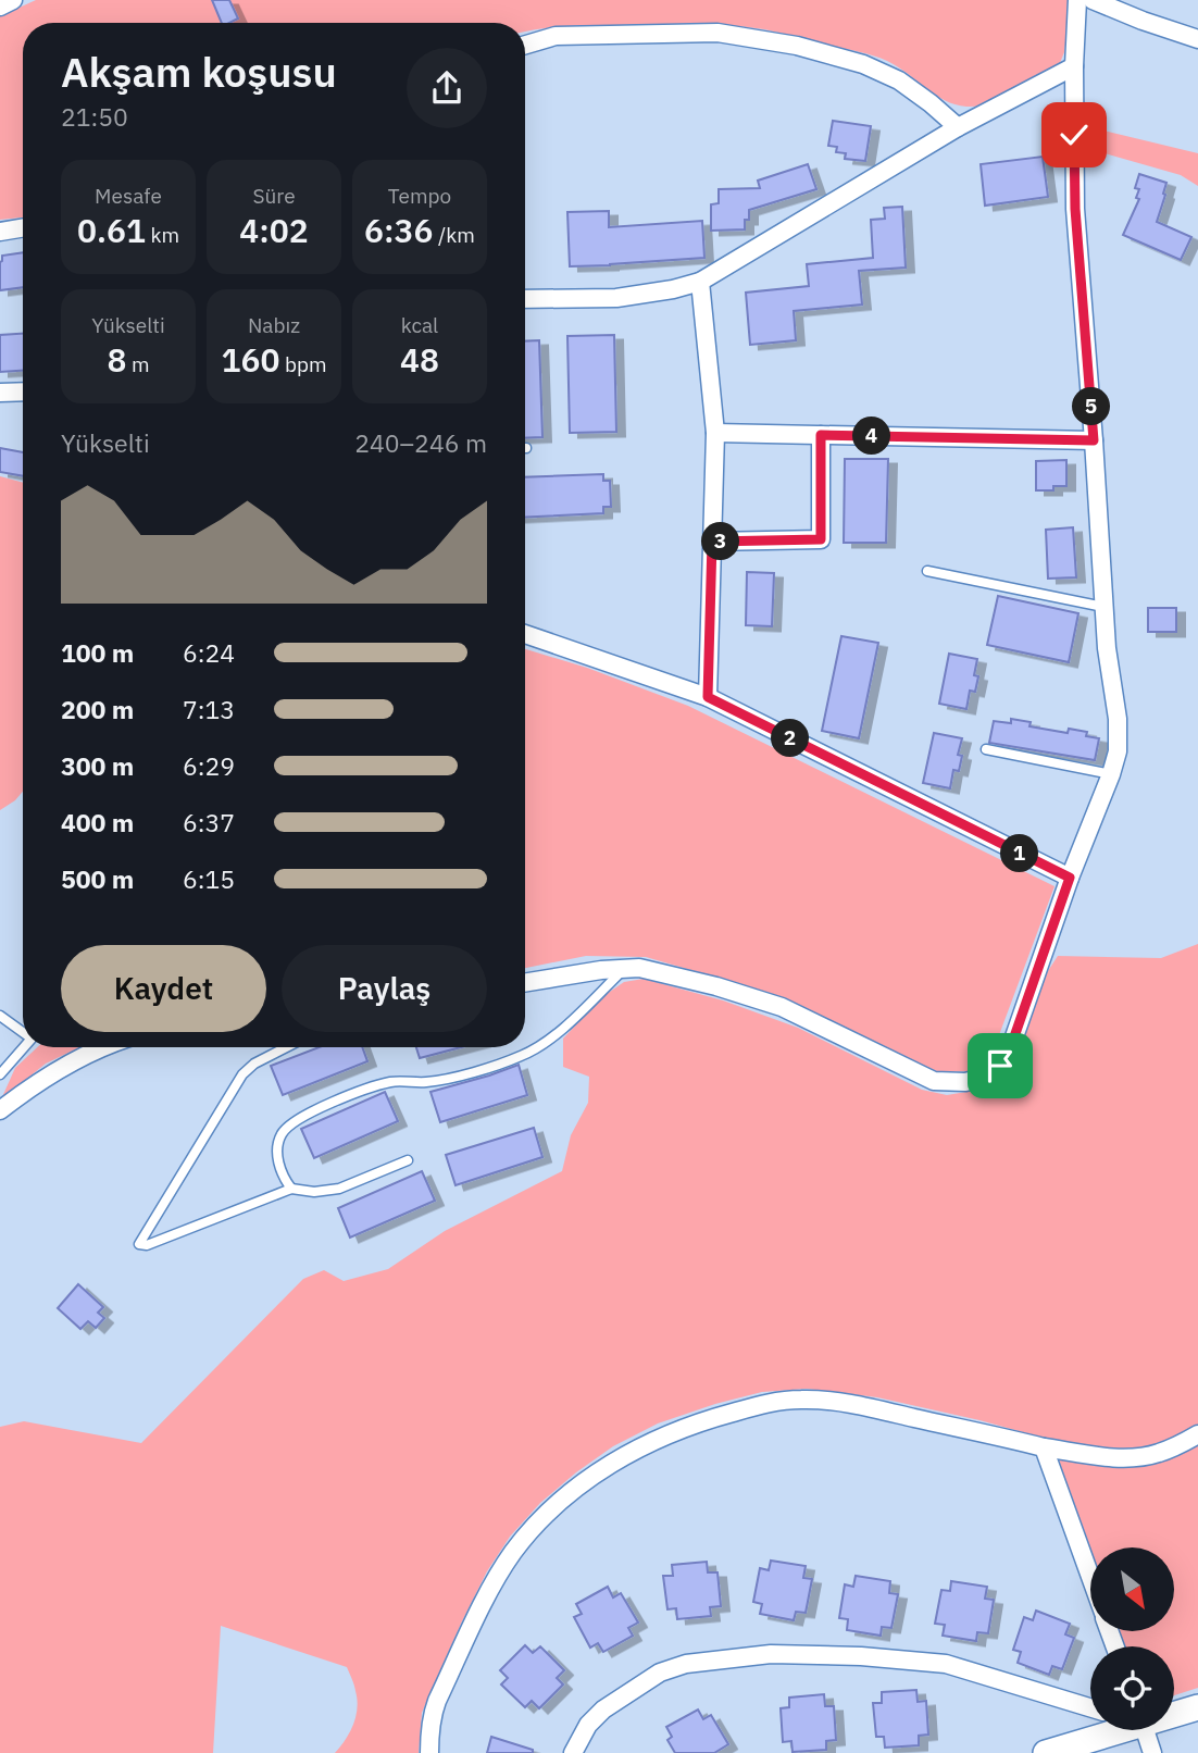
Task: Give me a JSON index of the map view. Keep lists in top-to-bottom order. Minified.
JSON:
{"north":"bottom right","page":{"heading":["Akşam koşusu","21:50"],"stats":[["Mesafe","0.61 km"],["Süre","4:02"],["Tempo","6:36 /km"],["Yükselti","8 m"],["Nabız","160 bpm"],["kcal","48"]],"pins":["5","4","3","2","1"],"chart":["Yükselti","240–246 m"],"list":[{"name":"100 m","note":"6:24"},{"name":"200 m","note":"7:13"},{"name":"300 m","note":"6:29"},{"name":"400 m","note":"6:37"},{"name":"500 m","note":"6:15"}],"buttons":["Kaydet","Paylaş"]}}
